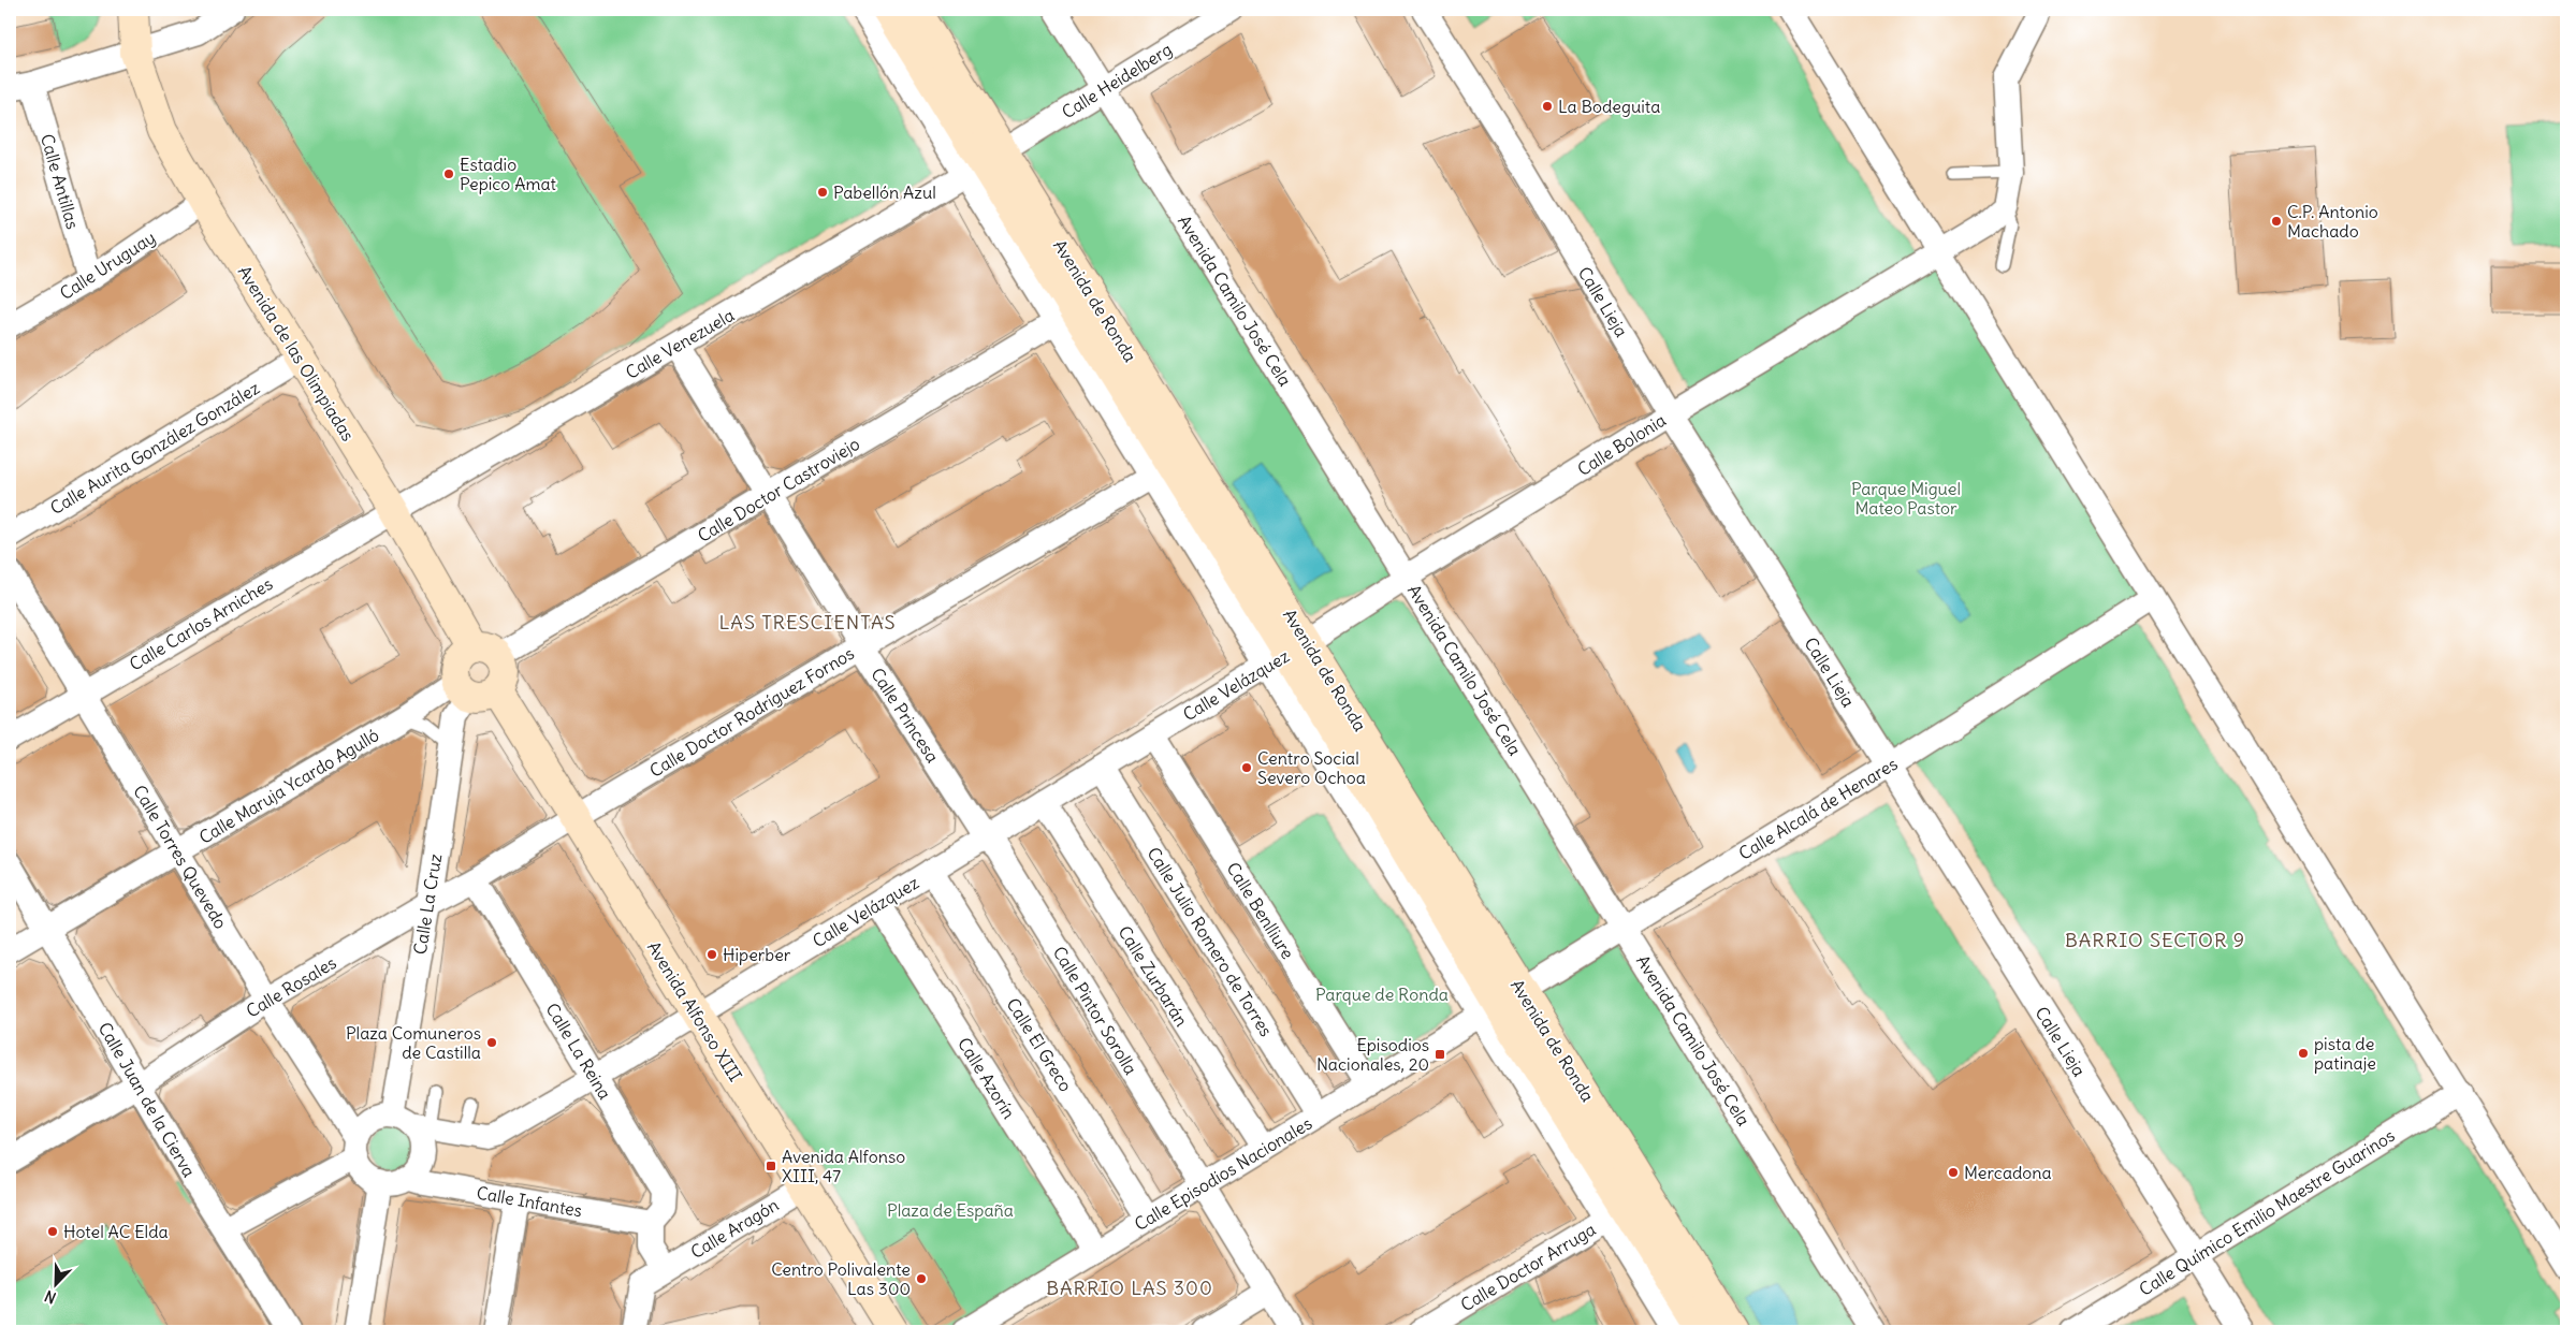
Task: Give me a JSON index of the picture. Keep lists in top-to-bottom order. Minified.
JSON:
{"streets":{"street":["Calle Heidelberg","Calle Antillas","Calle Uruguay","Avenida de Ronda","Avenida Camilo José Cela","Calle Lieja","Calle Venezuela","Avenida de las Olimpiadas","Calle Bolonia","Calle Aurita González González","Calle Doctor Castroviejo","Calle Carlos Arniches","Calle Velázquez","Calle Doctor Rodríguez Fornos","Calle Princesa","Calle Maruja Ycardo Agulló","Calle Alcalá de Henares","Calle Torres Quevedo","Calle La Cruz","Calle Benlliure","Calle Julio Romero de Torres","Calle Zurbarán","Calle Rosales","Calle Pintor Sorolla","Avenida Alfonso XIII","Calle El Greco","Calle La Reina","Calle Azorín","Calle Juan de la Cierva","Calle Episodios Nacionales","Calle Infantes","Calle Químico Emilio Maestre Guarinos","Calle Aragón","Calle Doctor Arruga"]},"crossings":[["Calle Heidelberg","Avenida de Ronda"],["Calle Heidelberg","Avenida Camilo José Cela"],["Calle Heidelberg","Calle Venezuela"],["Calle Antillas","Calle Uruguay"],["Calle Uruguay","Avenida de las Olimpiadas"],["Avenida de Ronda","Calle Venezuela"],["Avenida de Ronda","Calle Bolonia"],["Avenida de Ronda","Calle Doctor Castroviejo"],["Avenida de Ronda","Calle Velázquez"],["Avenida de Ronda","Calle Doctor Rodríguez Fornos"],["Avenida de Ronda","Calle Alcalá de Henares"],["Avenida de Ronda","Calle Episodios Nacionales"],["Avenida de Ronda","Calle Doctor Arruga"],["Avenida Camilo José Cela","Calle Bolonia"],["Avenida Camilo José Cela","Calle Alcalá de Henares"],["Calle Lieja","Calle Bolonia"],["Calle Lieja","Calle Alcalá de Henares"],["Calle Lieja","Calle Químico Emilio Maestre Guarinos"],["Calle Venezuela","Avenida de las Olimpiadas"],["Calle Venezuela","Calle Carlos Arniches"],["Calle Venezuela","Calle Princesa"],["Avenida de las Olimpiadas","Calle Aurita González González"],["Avenida de las Olimpiadas","Calle Doctor Castroviejo"],["Avenida de las Olimpiadas","Calle Carlos Arniches"],["Avenida de las Olimpiadas","Calle Maruja Ycardo Agulló"],["Avenida de las Olimpiadas","Calle La Cruz"],["Avenida de las Olimpiadas","Avenida Alfonso XIII"],["Calle Bolonia","Calle Velázquez"],["Calle Doctor Castroviejo","Calle Princesa"],["Calle Doctor Castroviejo","Calle Maruja Ycardo Agulló"],["Calle Doctor Castroviejo","Calle La Cruz"],["Calle Doctor Castroviejo","Avenida Alfonso XIII"],["Calle Carlos Arniches","Calle Torres Quevedo"],["Calle Velázquez","Calle Princesa"],["Calle Velázquez","Calle Torres Quevedo"],["Calle Velázquez","Calle La Cruz"],["Calle Velázquez","Calle Benlliure"],["Calle Velázquez","Calle Julio Romero de Torres"],["Calle Velázquez","Calle Zurbarán"],["Calle Velázquez","Calle Pintor Sorolla"],["Calle Velázquez","Avenida Alfonso XIII"],["Calle Velázquez","Calle El Greco"],["Calle Velázquez","Calle La Reina"],["Calle Velázquez","Calle Azorín"],["Calle Velázquez","Calle Infantes"],["Calle Doctor Rodríguez Fornos","Calle Princesa"],["Calle Doctor Rodríguez Fornos","Calle Rosales"],["Calle Doctor Rodríguez Fornos","Avenida Alfonso XIII"],["Calle Princesa","Calle Pintor Sorolla"],["Calle Maruja Ycardo Agulló","Calle Torres Quevedo"],["Calle Maruja Ycardo Agulló","Calle La Cruz"],["Calle Maruja Ycardo Agulló","Avenida Alfonso XIII"],["Calle Maruja Ycardo Agulló","Calle Juan de la Cierva"],["Calle Alcalá de Henares","Calle Episodios Nacionales"],["Calle Torres Quevedo","Calle La Cruz"],["Calle Torres Quevedo","Calle Rosales"],["Calle Torres Quevedo","Calle Infantes"],["Calle La Cruz","Calle Rosales"],["Calle La Cruz","Avenida Alfonso XIII"],["Calle La Cruz","Calle Infantes"],["Calle Benlliure","Calle Episodios Nacionales"],["Calle Julio Romero de Torres","Calle Episodios Nacionales"],["Calle Zurbarán","Calle Episodios Nacionales"],["Calle Rosales","Avenida Alfonso XIII"],["Calle Rosales","Calle La Reina"],["Calle Rosales","Calle Juan de la Cierva"],["Calle Pintor Sorolla","Calle Episodios Nacionales"],["Avenida Alfonso XIII","Calle Aragón"],["Calle El Greco","Calle Episodios Nacionales"],["Calle La Reina","Calle Infantes"],["Calle Azorín","Calle Episodios Nacionales"]],"districts":["LAS TRESCIENTAS","BARRIO SECTOR 9","BARRIO LAS 300"],"parks":["Parque Miguel Mateo Pastor","Parque de Ronda","Plaza de España"],"places":{"other":["La Bodeguita","Estadio Pepico Amat","Pabellón Azul","C.P. Antonio Machado","Centro Social Severo Ochoa","Hiperber","Plaza Comuneros de Castilla","pista de patinaje","Mercadona","Hotel AC Elda","Centro Polivalente Las 300"],"transit":["Episodios Nacionales, 20","Avenida Alfonso XIII, 47"]},"north":"bottom left"}
